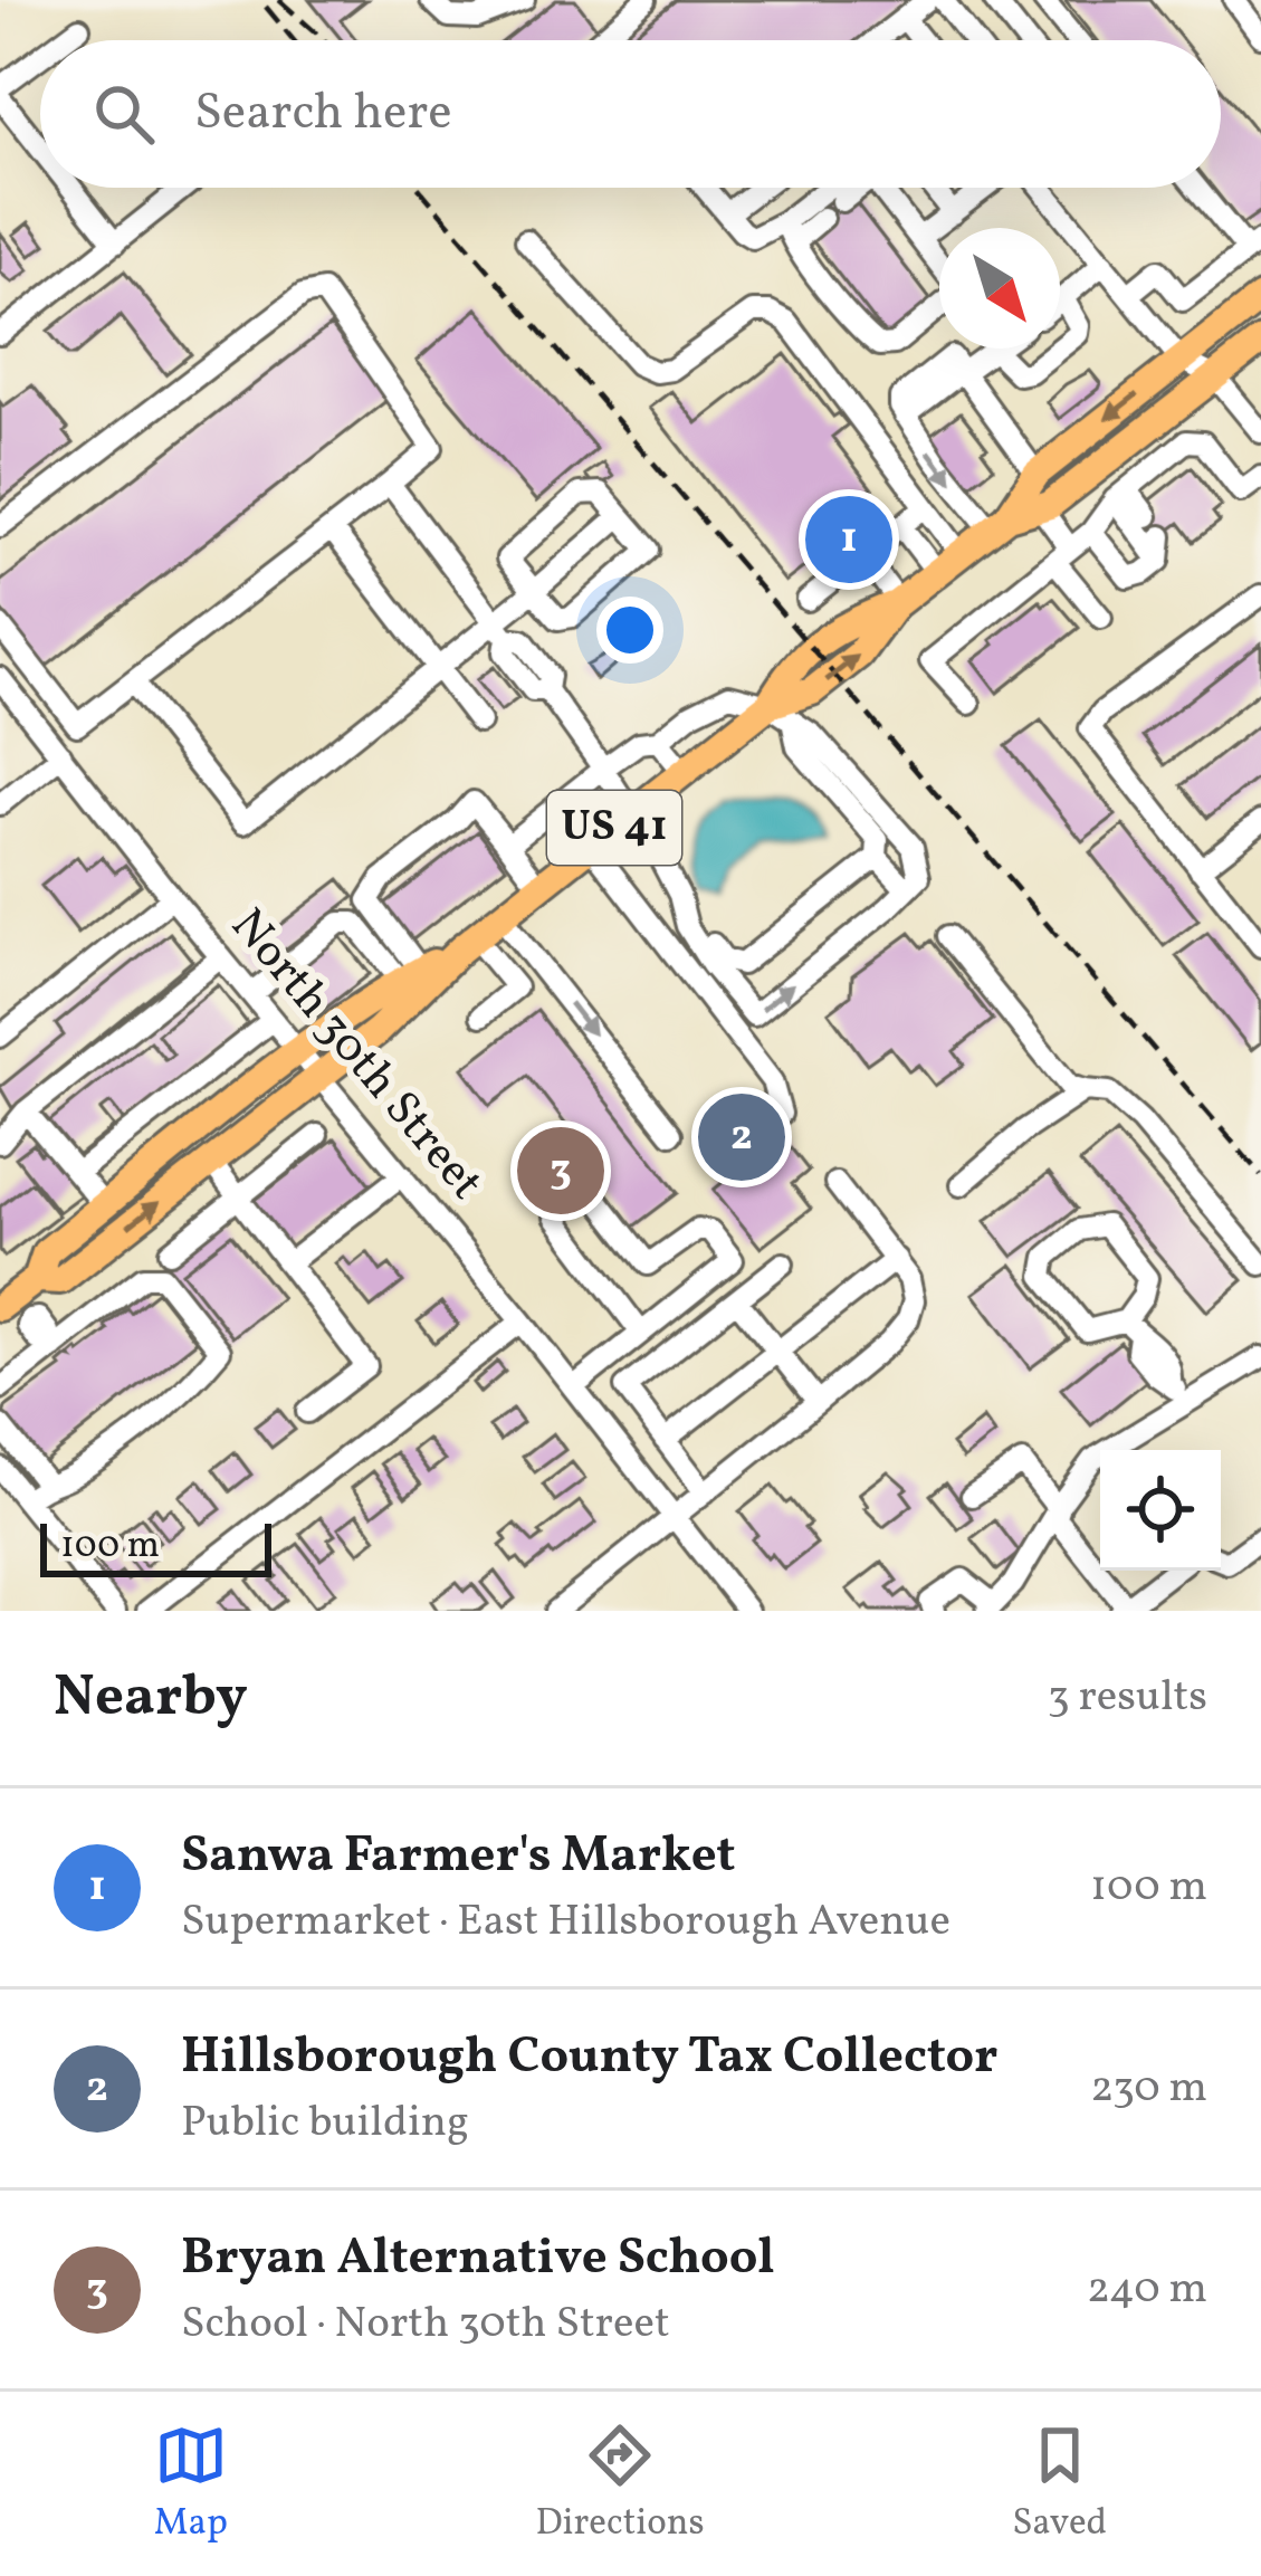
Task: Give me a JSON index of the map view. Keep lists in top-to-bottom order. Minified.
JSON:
{"streets":{"main road":["US 41"],"street":["North 30th Street"]},"crossings":[["US 41","North 30th Street"]],"scale_bar":"100 m","north":"bottom right","page":{"search":"Search here","pins":["1","2","3"],"scale":"100 m","heading":["Nearby","3 results"],"list":[{"mark":"1","name":"Sanwa Farmer's Market","note":"Supermarket · East Hillsborough Avenue","value":"100 m"},{"mark":"2","name":"Hillsborough County Tax Collector","note":"Public building","value":"230 m"},{"mark":"3","name":"Bryan Alternative School","note":"School · North 30th Street","value":"240 m"}],"nav":["Map","Directions","Saved"]}}
